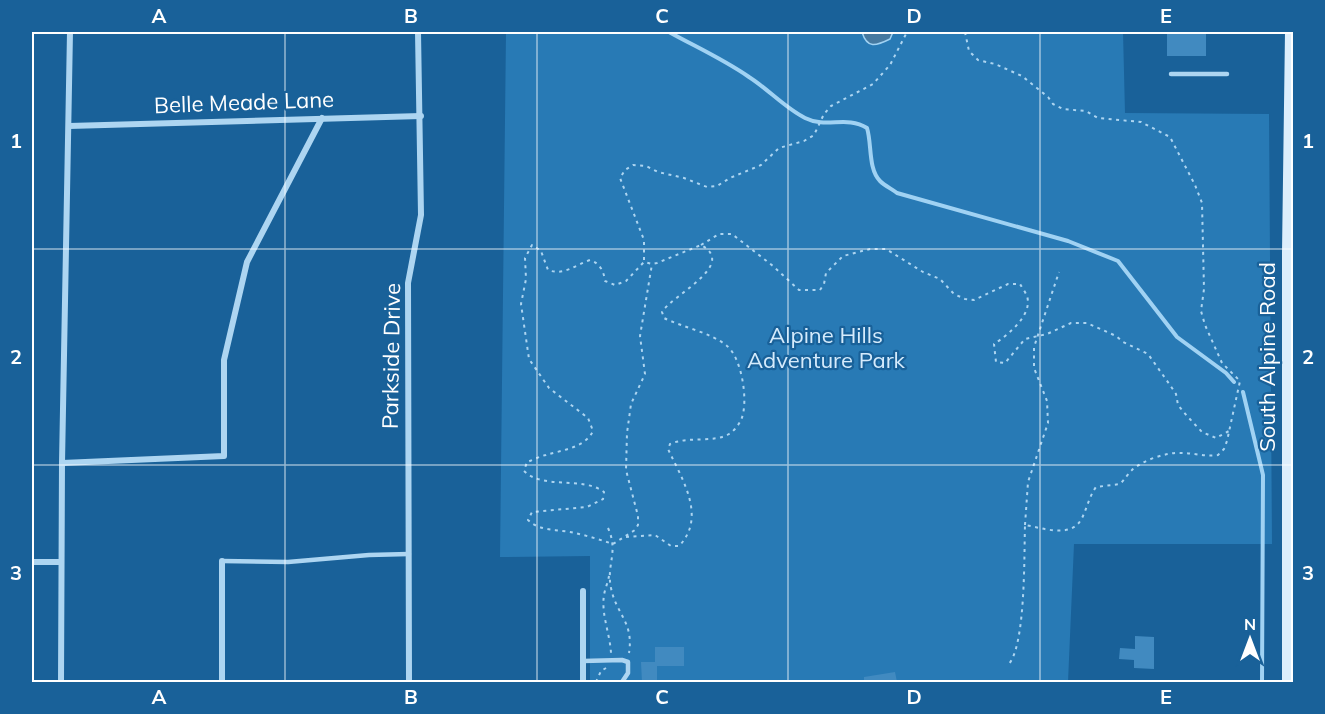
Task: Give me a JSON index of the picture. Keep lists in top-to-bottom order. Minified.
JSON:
{"streets":{"main road":["South Alpine Road"],"street":["Belle Meade Lane","Parkside Drive"]},"crossings":[["Belle Meade Lane","Parkside Drive"]],"parks":["Alpine Hills Adventure Park"],"north":"top","grid":{"columns":["A","B","C","D","E"],"rows":["1","2","3"]}}
